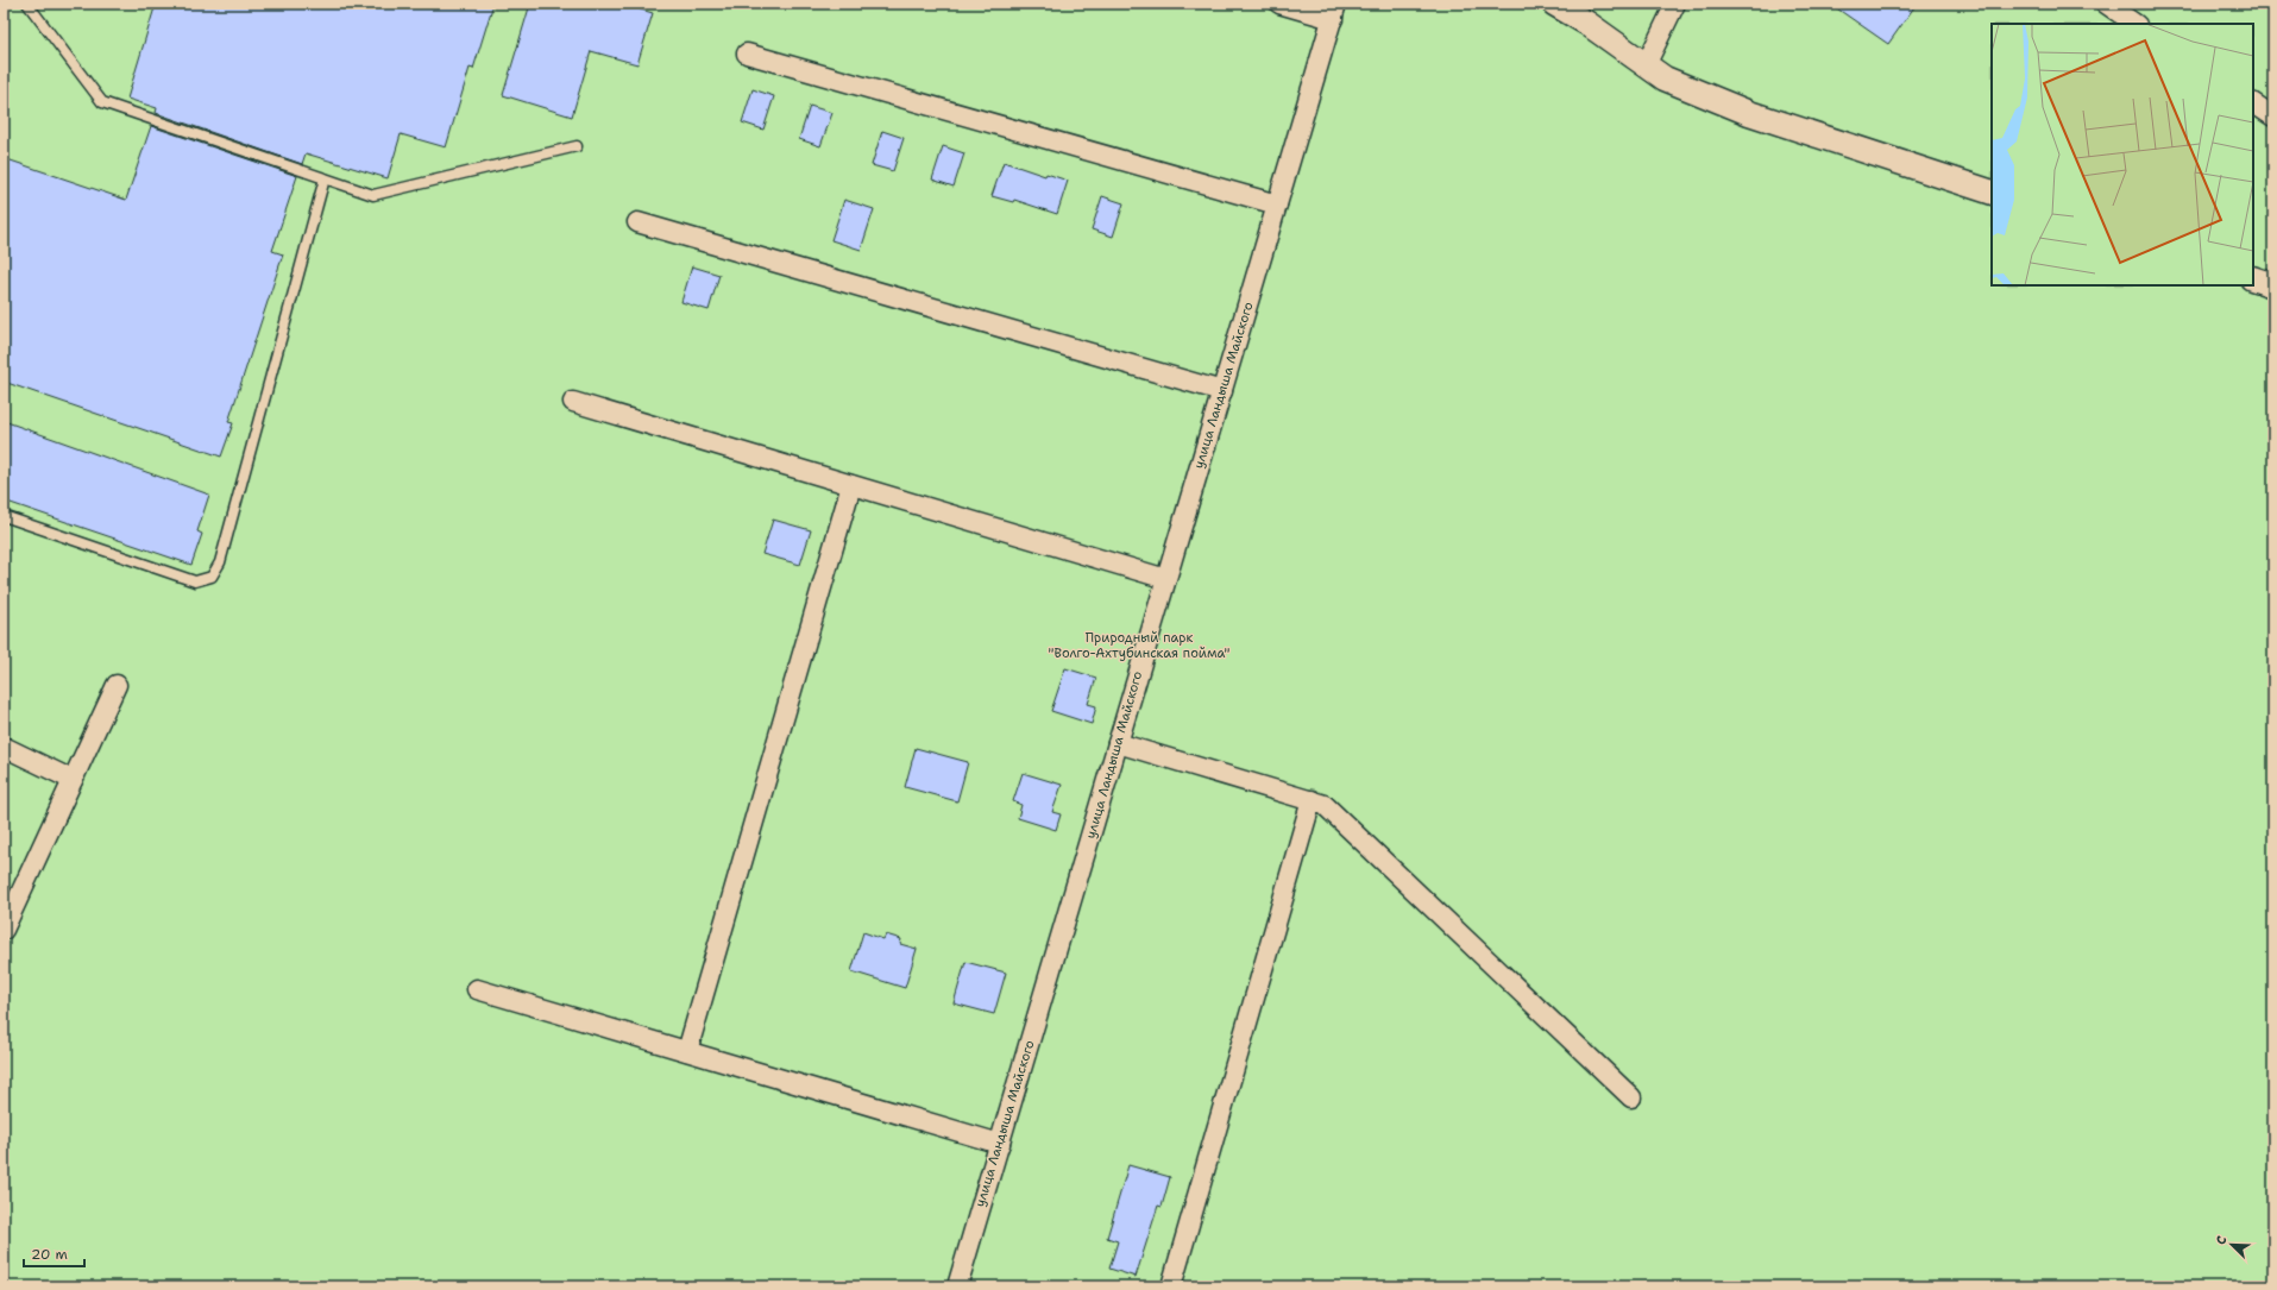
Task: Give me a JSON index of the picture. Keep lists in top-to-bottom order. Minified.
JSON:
{"streets":{"street":["улица Ландыша Майского"]},"parks":["Природный парк \"Волго-Ахтубинская пойма\""],"scale_bar":"20 m","north":"top left"}
